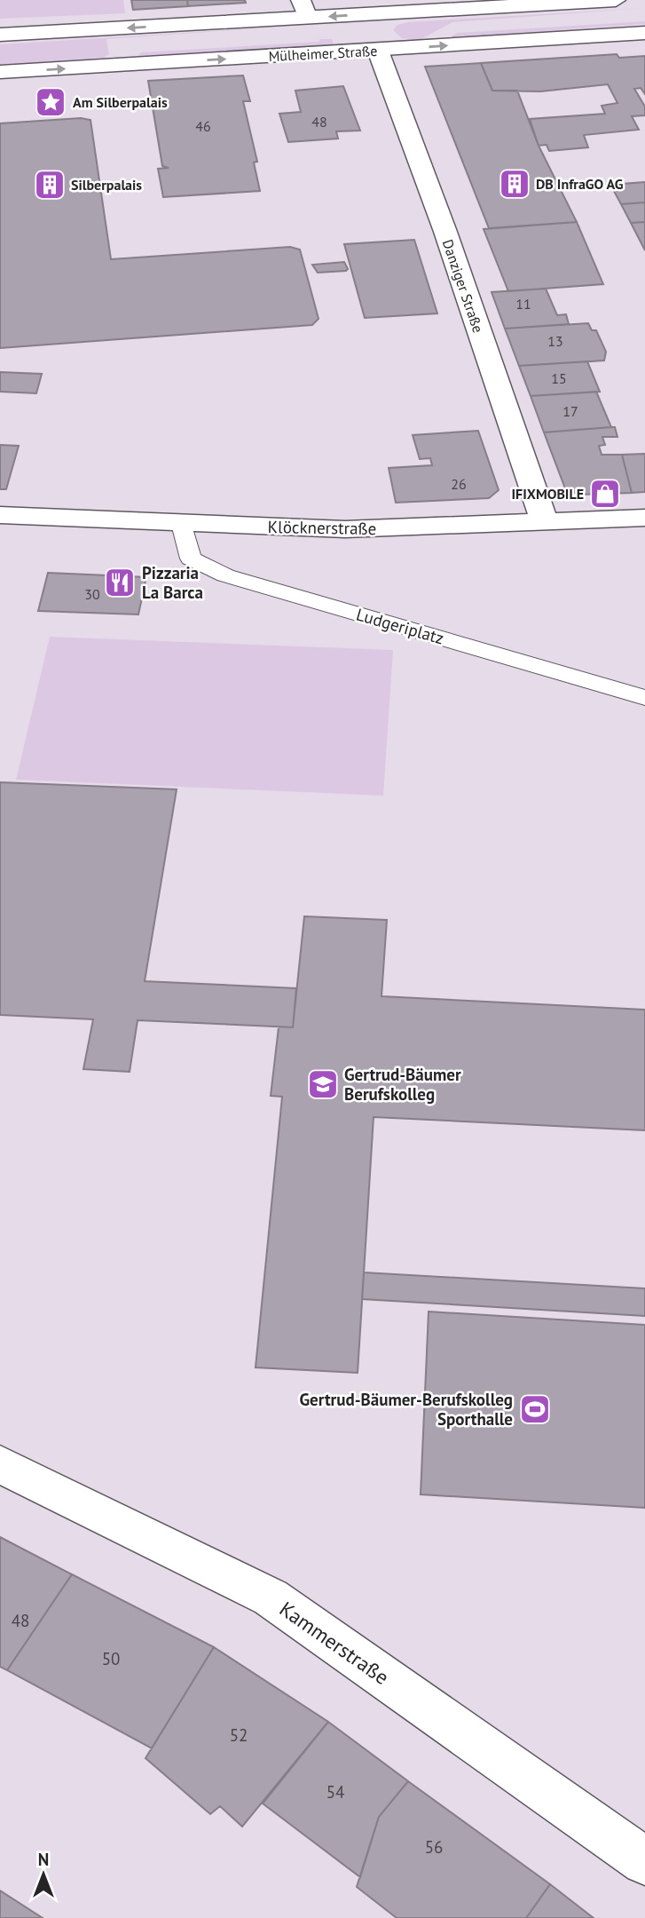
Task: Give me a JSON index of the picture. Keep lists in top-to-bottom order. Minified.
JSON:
{"streets":{"street":["Mülheimer Straße","Danziger Straße","Klöcknerstraße","Kammerstraße"],"lane":["Ludgeriplatz"]},"crossings":[["Mülheimer Straße","Danziger Straße"],["Danziger Straße","Klöcknerstraße"],["Klöcknerstraße","Ludgeriplatz"]],"places":{"place":["Am Silberpalais"],"building":["DB InfraGO AG","Silberpalais"],"shop":["IFIXMOBILE"],"restaurant":["Pizzaria La Barca"],"school or university":["Gertrud-Bäumer Berufskolleg"],"sports":["Gertrud-Bäumer-Berufskolleg Sporthalle"]},"house_numbers":["48","46","11","13","15","17","26","30","48","50","52","54","56"],"north":"top"}
